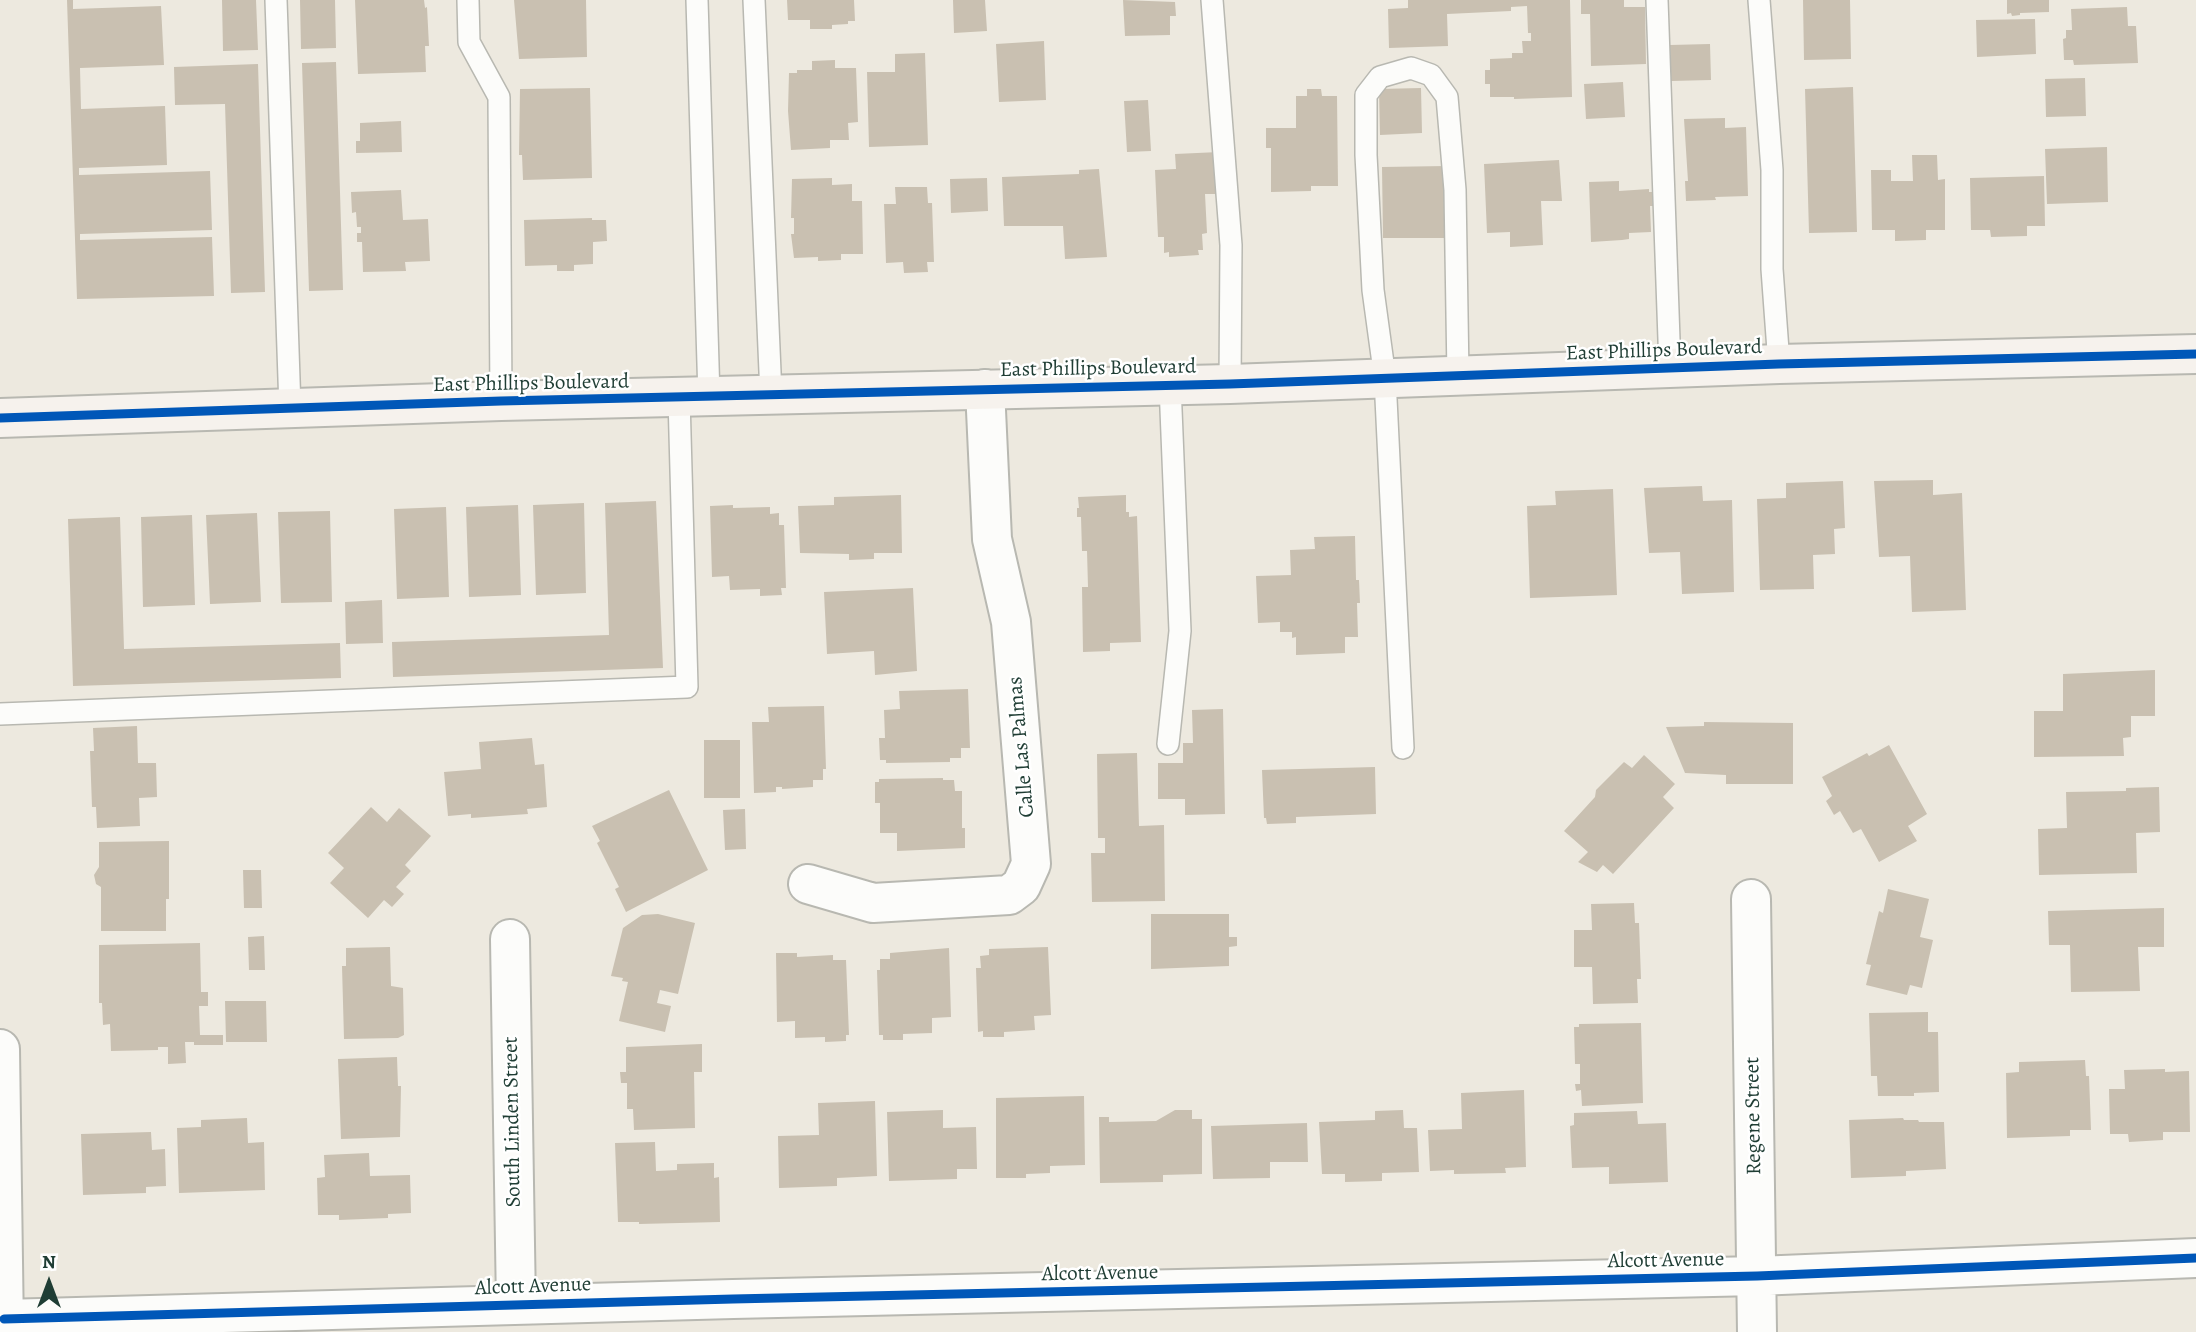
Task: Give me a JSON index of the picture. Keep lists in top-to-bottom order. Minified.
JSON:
{"streets":{"street":["East Phillips Boulevard","Calle Las Palmas","Regene Street","South Linden Street","Alcott Avenue"]},"crossings":[["East Phillips Boulevard","Calle Las Palmas"],["Regene Street","Alcott Avenue"],["South Linden Street","Alcott Avenue"]],"north":"top"}
